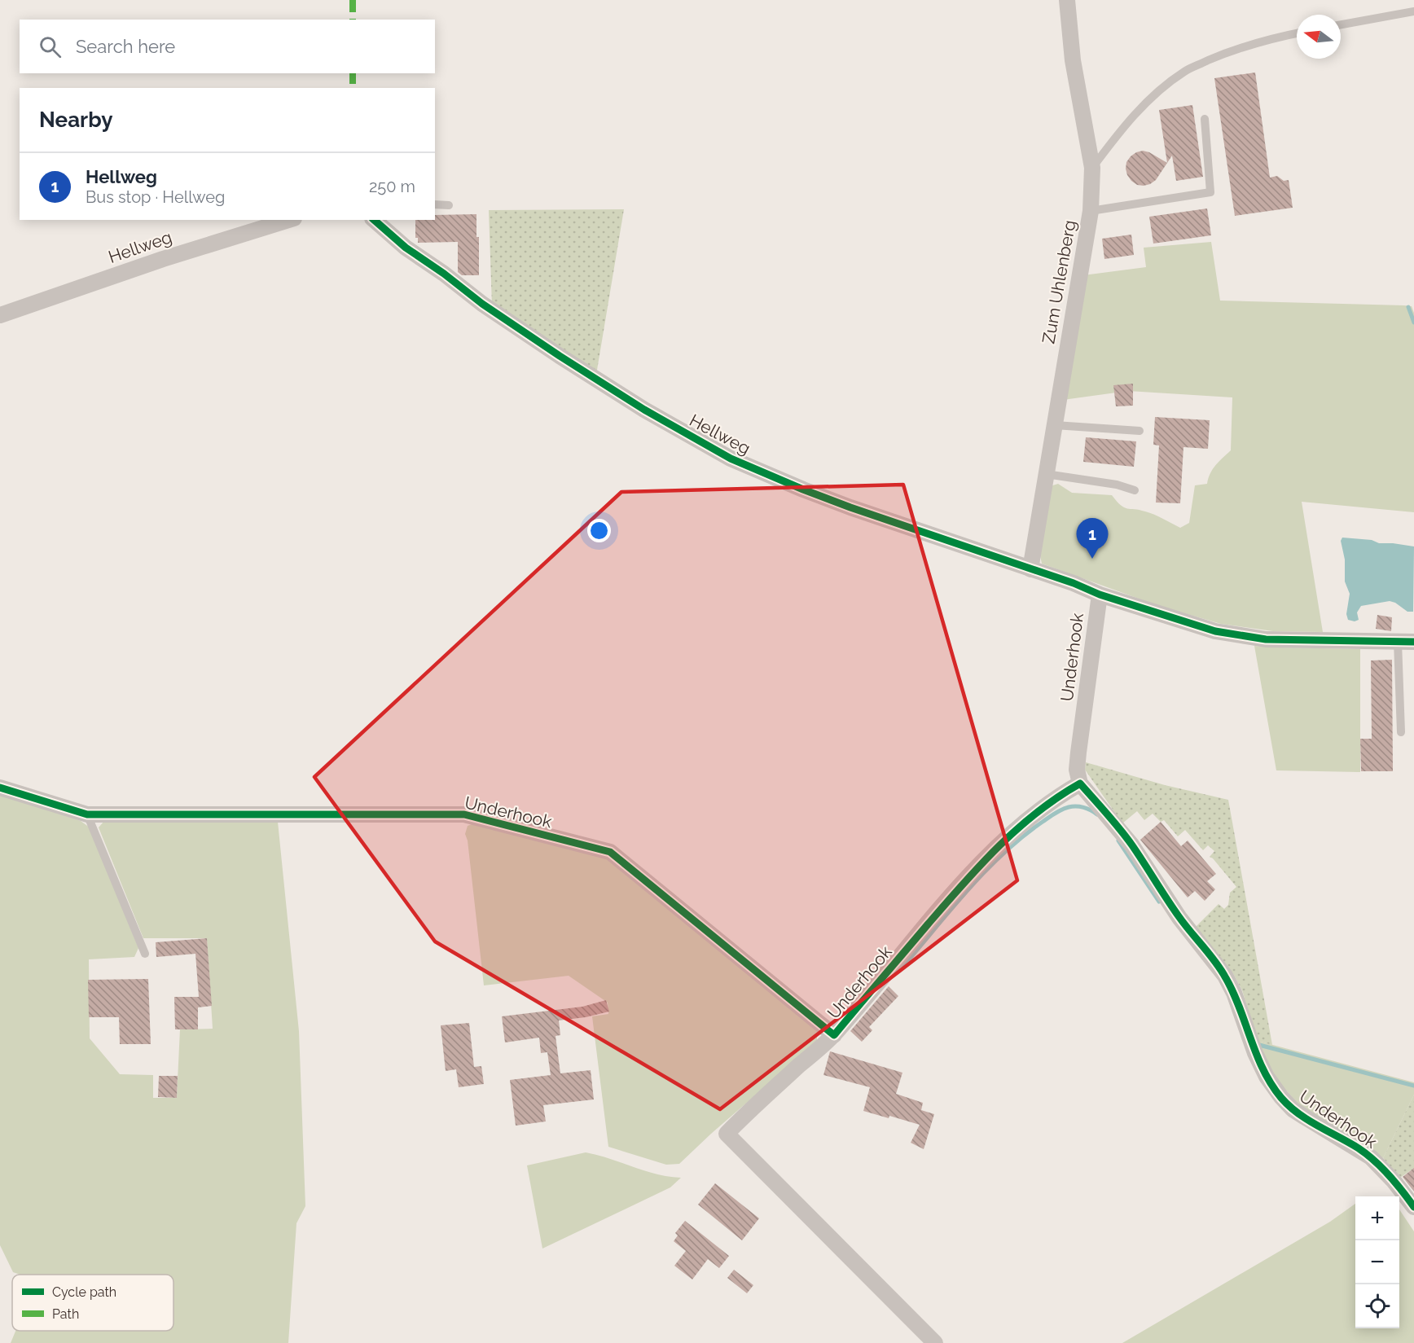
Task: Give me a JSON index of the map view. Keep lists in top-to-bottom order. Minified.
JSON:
{"streets":{"street":["Hellweg","Zum Uhlenberg","Underhook"]},"crossings":[["Hellweg","Zum Uhlenberg"],["Hellweg","Underhook"]],"legend":["Cycle path","Path"],"north":"left","page":{"search":"Search here","heading":"Nearby","list":[{"mark":"1","name":"Hellweg","note":"Bus stop · Hellweg","value":"250 m"}],"pins":"1","map_buttons":["+","−"]}}
